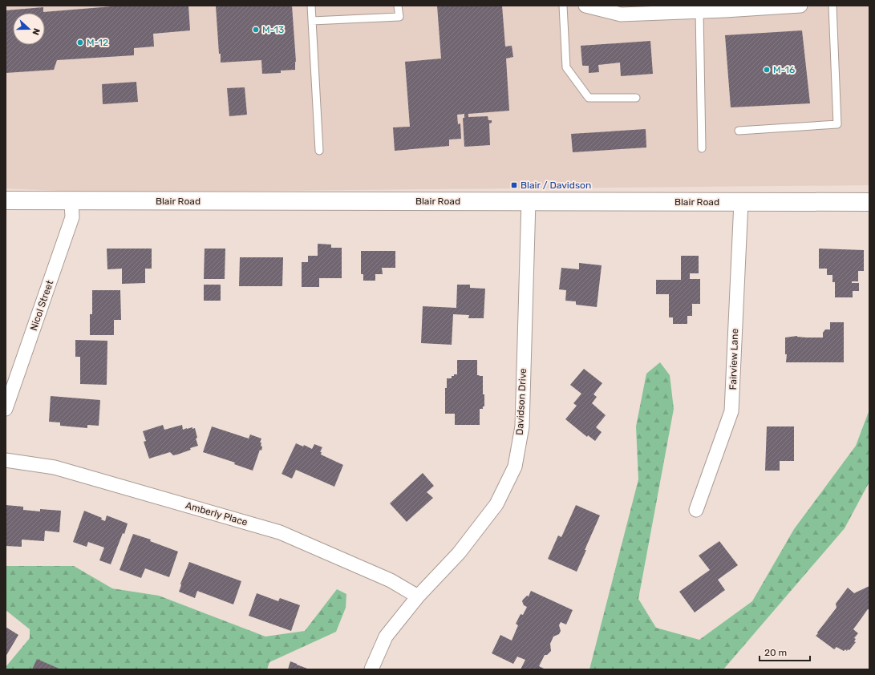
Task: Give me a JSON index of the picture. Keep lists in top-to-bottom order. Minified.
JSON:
{"streets":{"street":["Blair Road","Nicol Street","Fairview Lane","Davidson Drive","Amberly Place"]},"crossings":[["Blair Road","Nicol Street"],["Blair Road","Fairview Lane"],["Blair Road","Davidson Drive"],["Davidson Drive","Amberly Place"]],"places":{"other":["M-13","M-12","M-16"],"transit":["Blair / Davidson"]},"scale_bar":"20 m","north":"right"}
